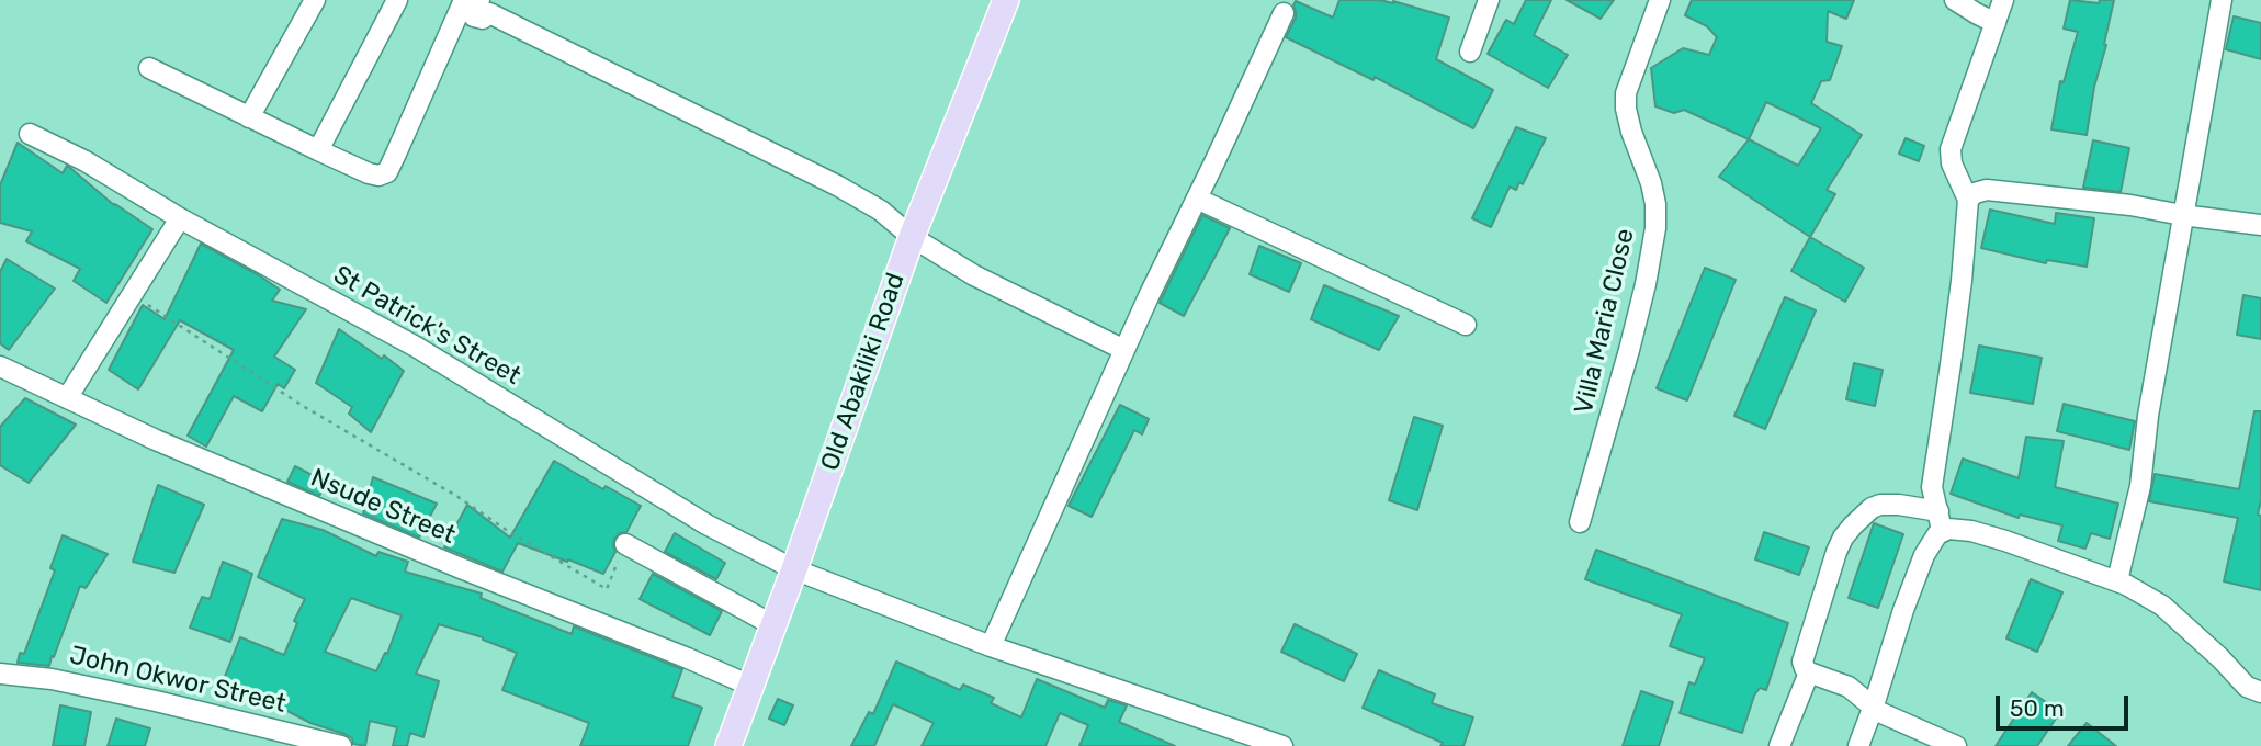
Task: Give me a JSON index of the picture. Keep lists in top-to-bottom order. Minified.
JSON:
{"streets":{"main road":["Old Abakiliki Road"],"street":["Villa Maria Close","St Patrick's Street","Nsude Street","John Okwor Street"]},"crossings":[["St Patrick's Street","Old Abakiliki Road"],["Old Abakiliki Road","Nsude Street"]],"scale_bar":"50 m"}
